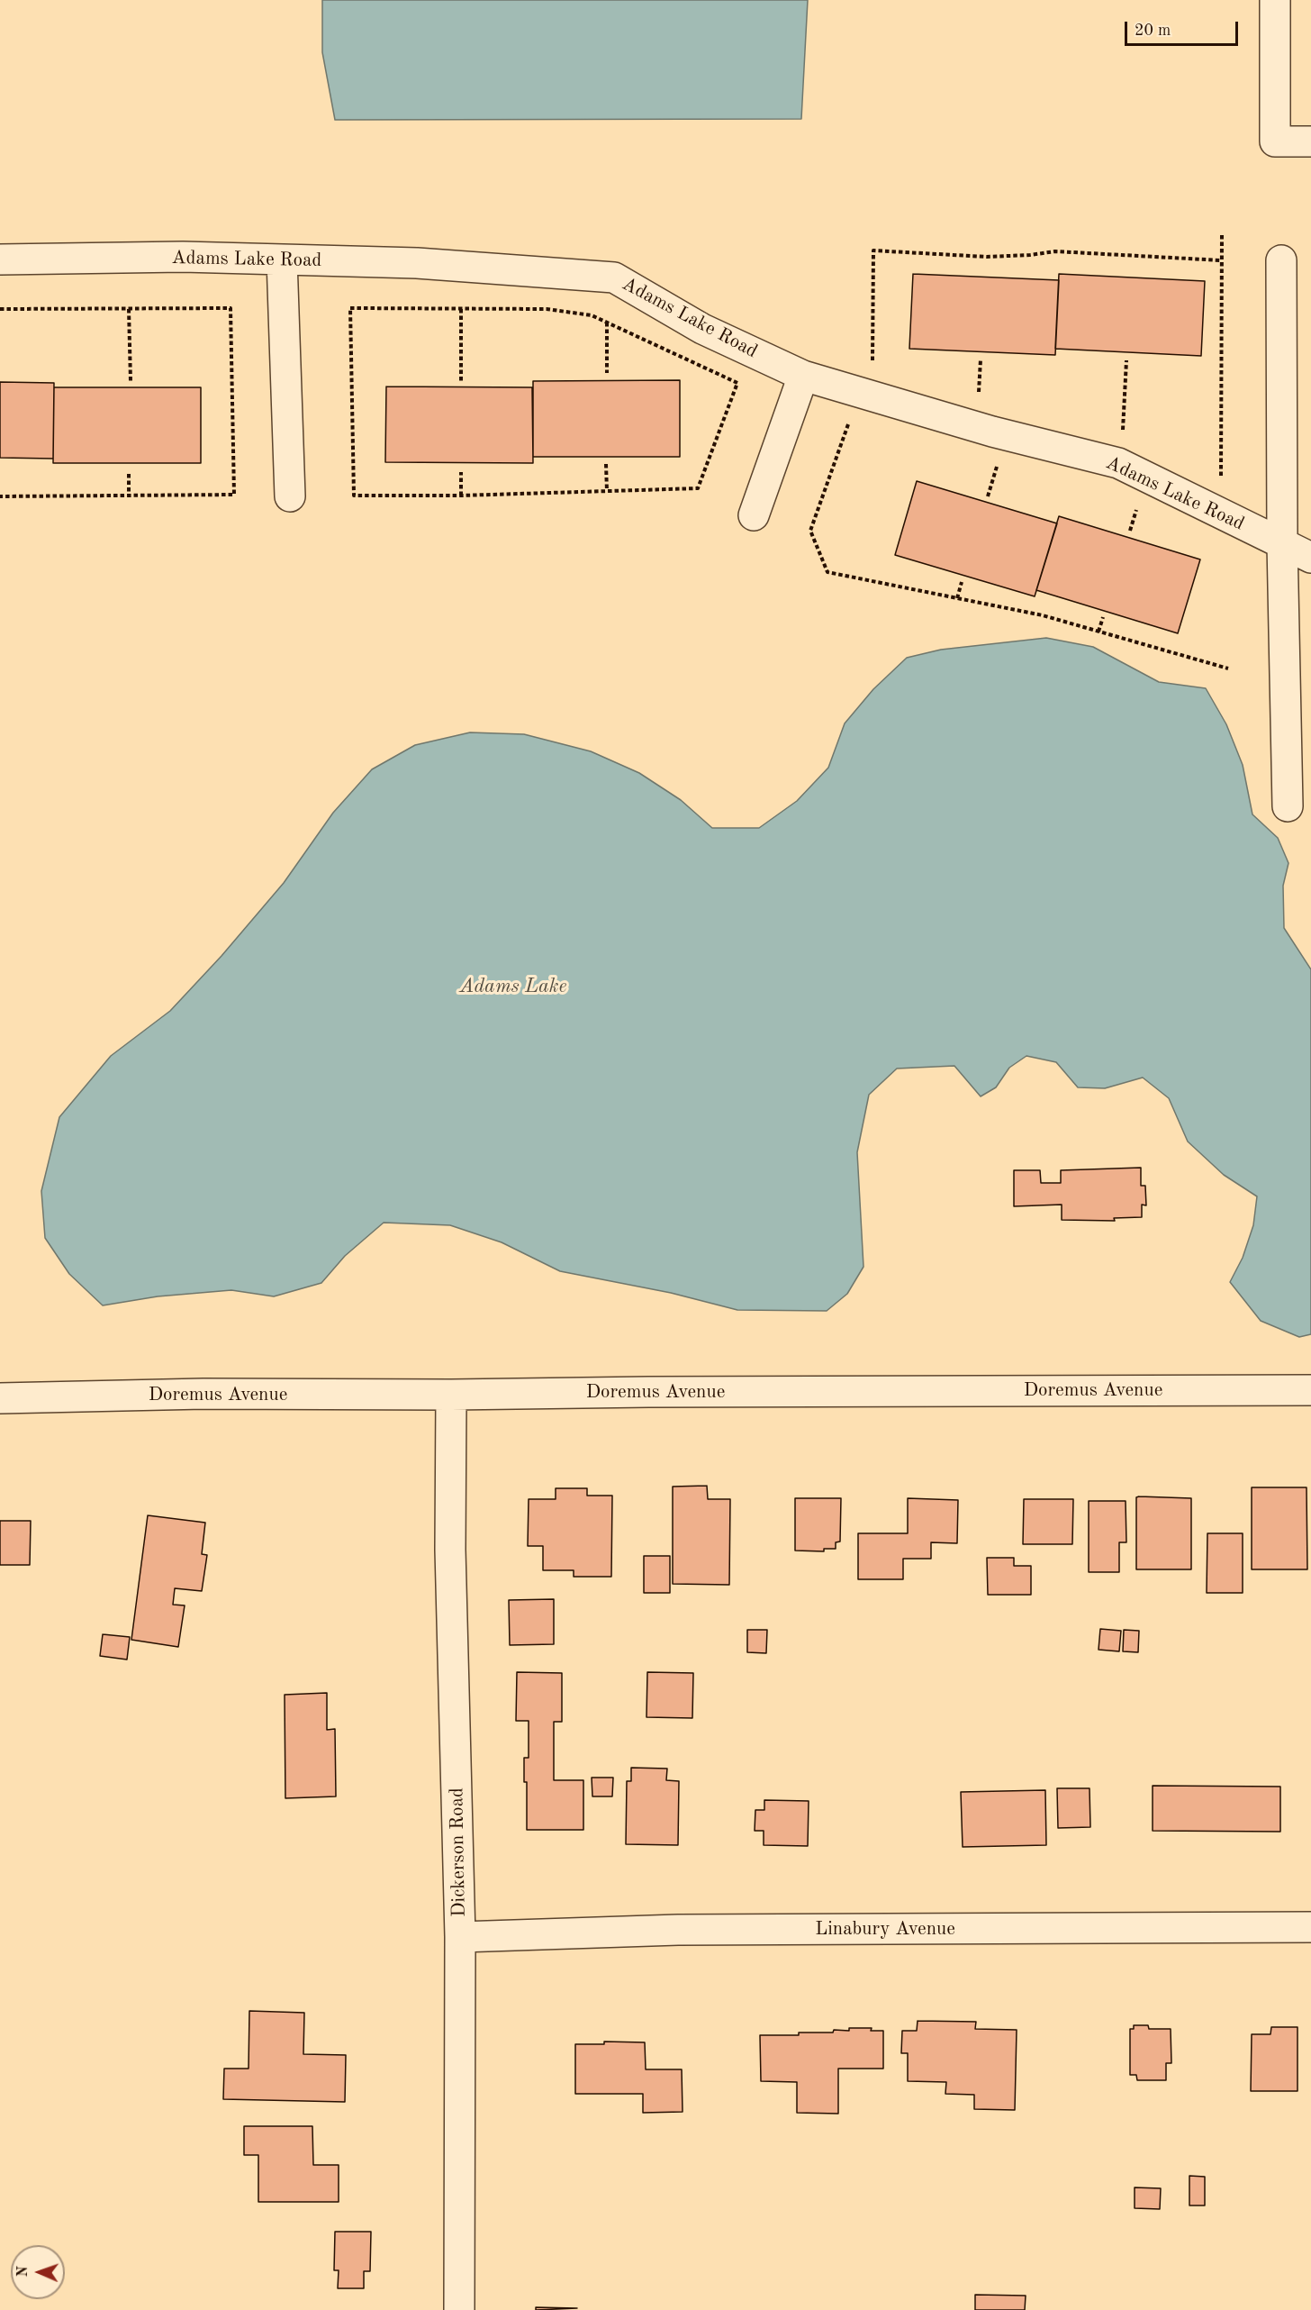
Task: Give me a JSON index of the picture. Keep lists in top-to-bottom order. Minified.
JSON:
{"streets":{"street":["Adams Lake Road","Doremus Avenue","Dickerson Road","Linabury Avenue"]},"crossings":[["Doremus Avenue","Dickerson Road"],["Dickerson Road","Linabury Avenue"]],"water":["Adams Lake"],"scale_bar":"20 m","north":"left"}
